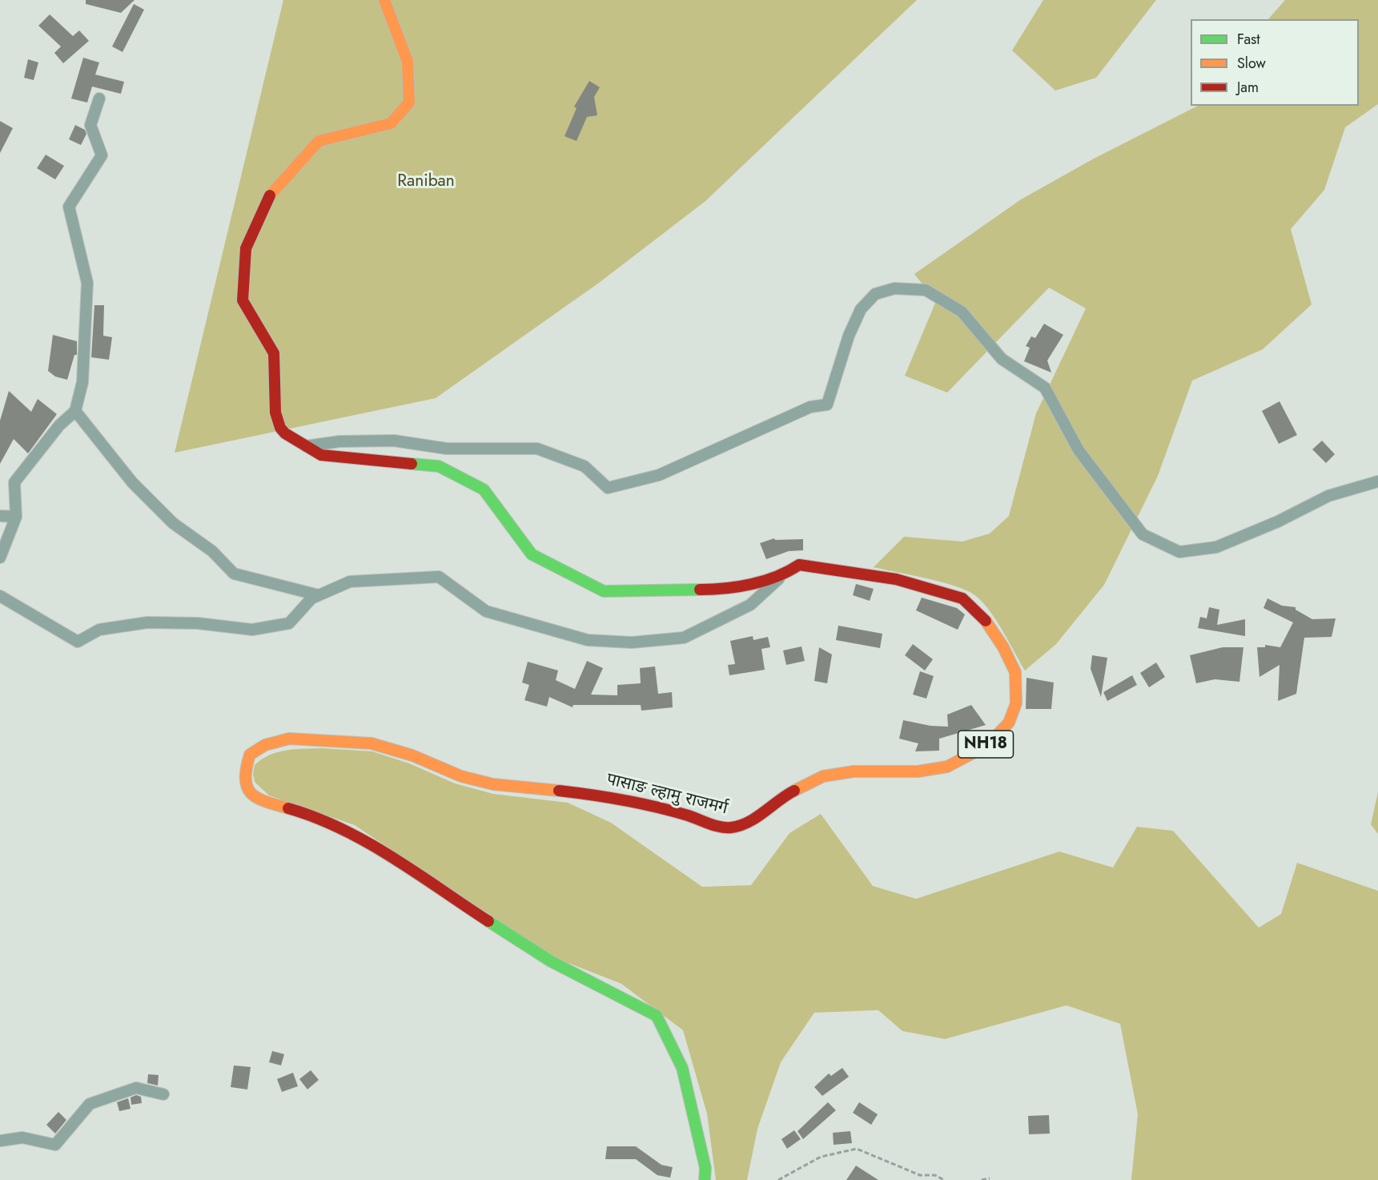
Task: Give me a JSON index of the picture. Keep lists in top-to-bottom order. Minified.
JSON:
{"streets":{"main road":["NH18","पासाङ ल्हामु राजमर्ग"]},"parks":["Raniban"],"legend":["Fast","Slow","Jam"]}
